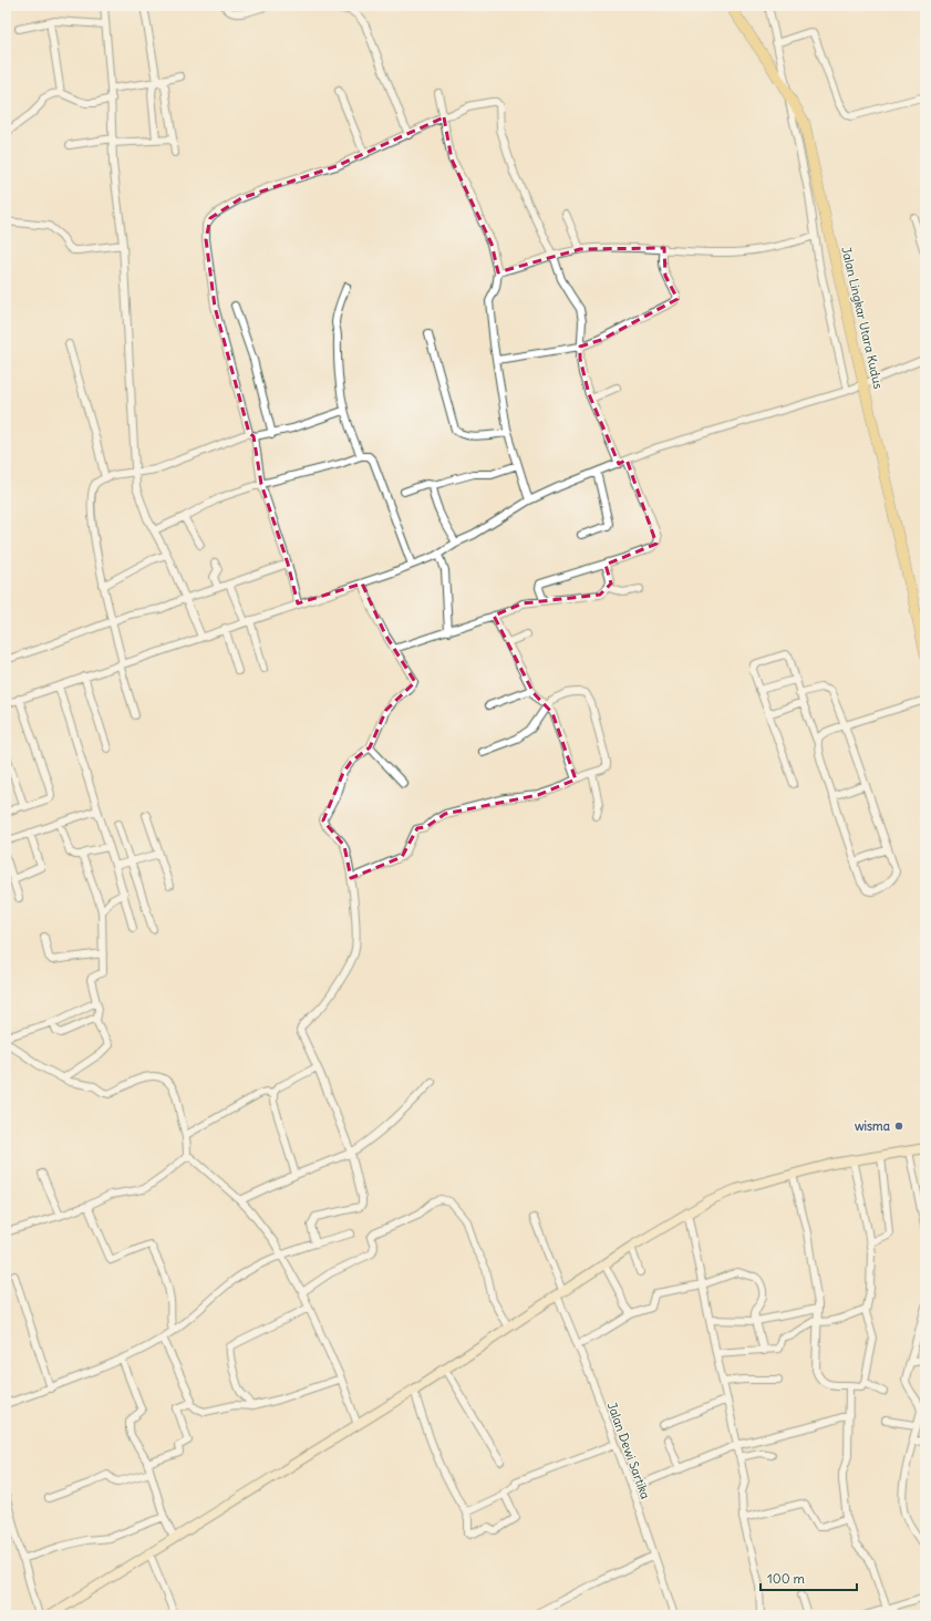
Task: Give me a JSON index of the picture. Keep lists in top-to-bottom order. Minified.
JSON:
{"streets":{"main road":["Jalan Lingkar Utara Kudus"],"street":["Jalan Dewi Sartika"]},"places":["wisma"],"scale_bar":"100 m"}
